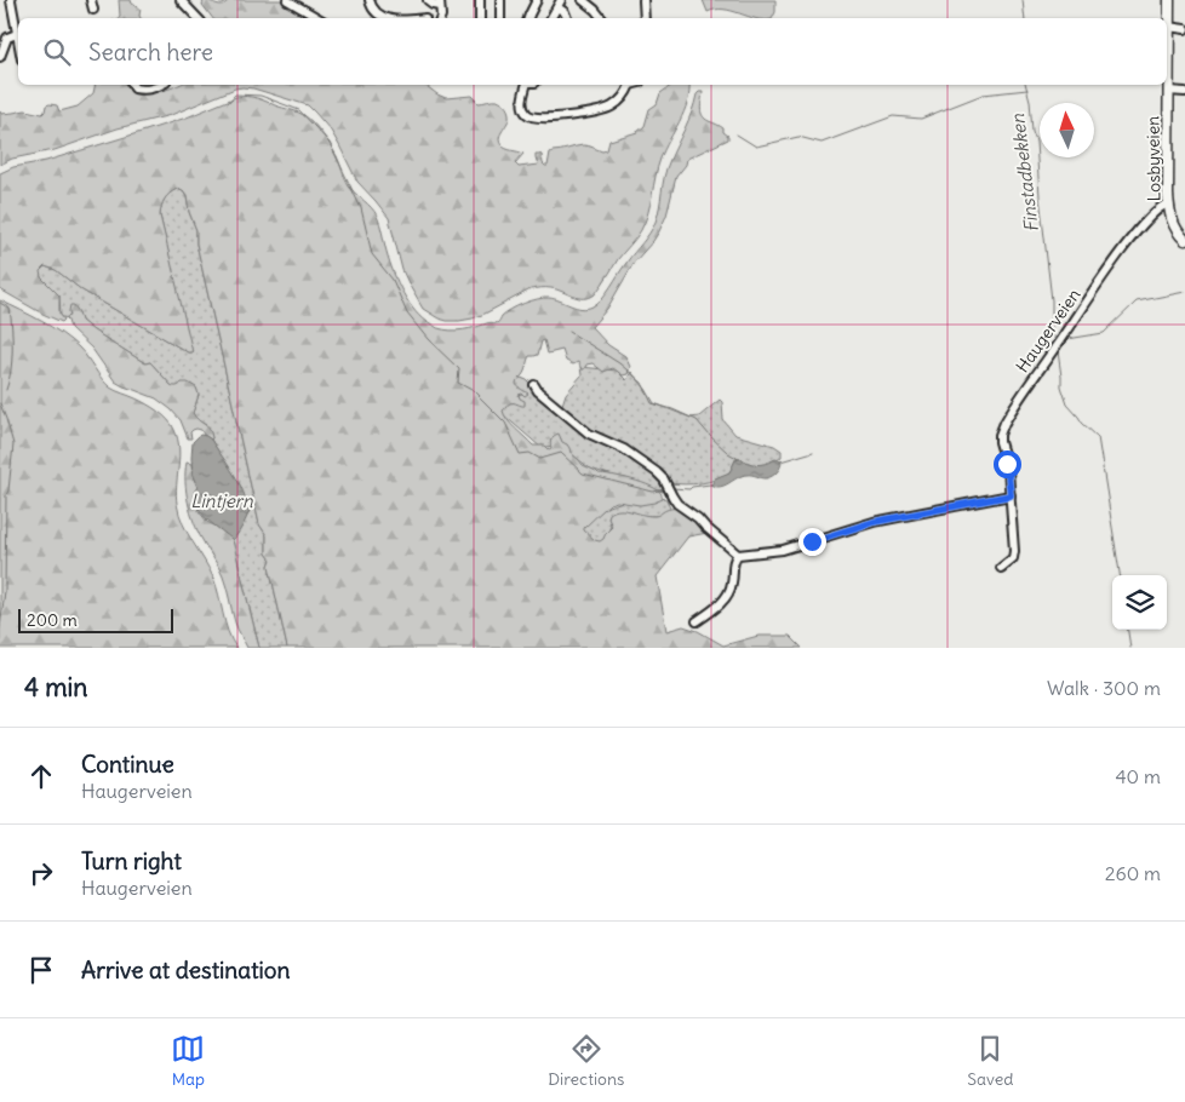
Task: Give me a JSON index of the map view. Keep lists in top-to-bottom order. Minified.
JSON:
{"streets":{"main road":["Losbyveien"],"street":["Haugerveien"]},"crossings":[["Losbyveien","Haugerveien"]],"water":["Finstadbekken","Lintjern"],"scale_bar":"200 m","north":"top","page":{"search":"Search here","scale":"200 m","heading":["4 min","Walk · 300 m"],"list":[["Continue","Haugerveien","40 m"],["Turn right","Haugerveien","260 m"],"Arrive at destination"],"nav":["Map","Directions","Saved"]}}
